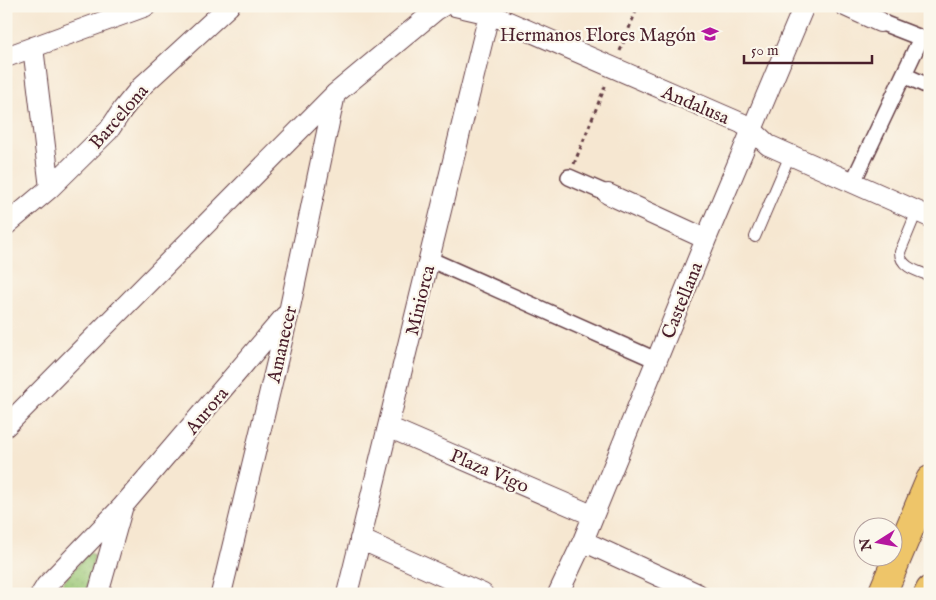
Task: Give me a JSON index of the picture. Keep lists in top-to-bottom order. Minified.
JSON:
{"streets":{"street":["Andalusa","Barcelona","Miniorca","Castellana","Amanecer","Aurora","Plaza Vigo"]},"crossings":[["Andalusa","Miniorca"],["Andalusa","Castellana"],["Miniorca","Plaza Vigo"],["Castellana","Plaza Vigo"],["Amanecer","Aurora"]],"places":{"school or university":["Hermanos Flores Magón"]},"scale_bar":"50 m","north":"left"}
